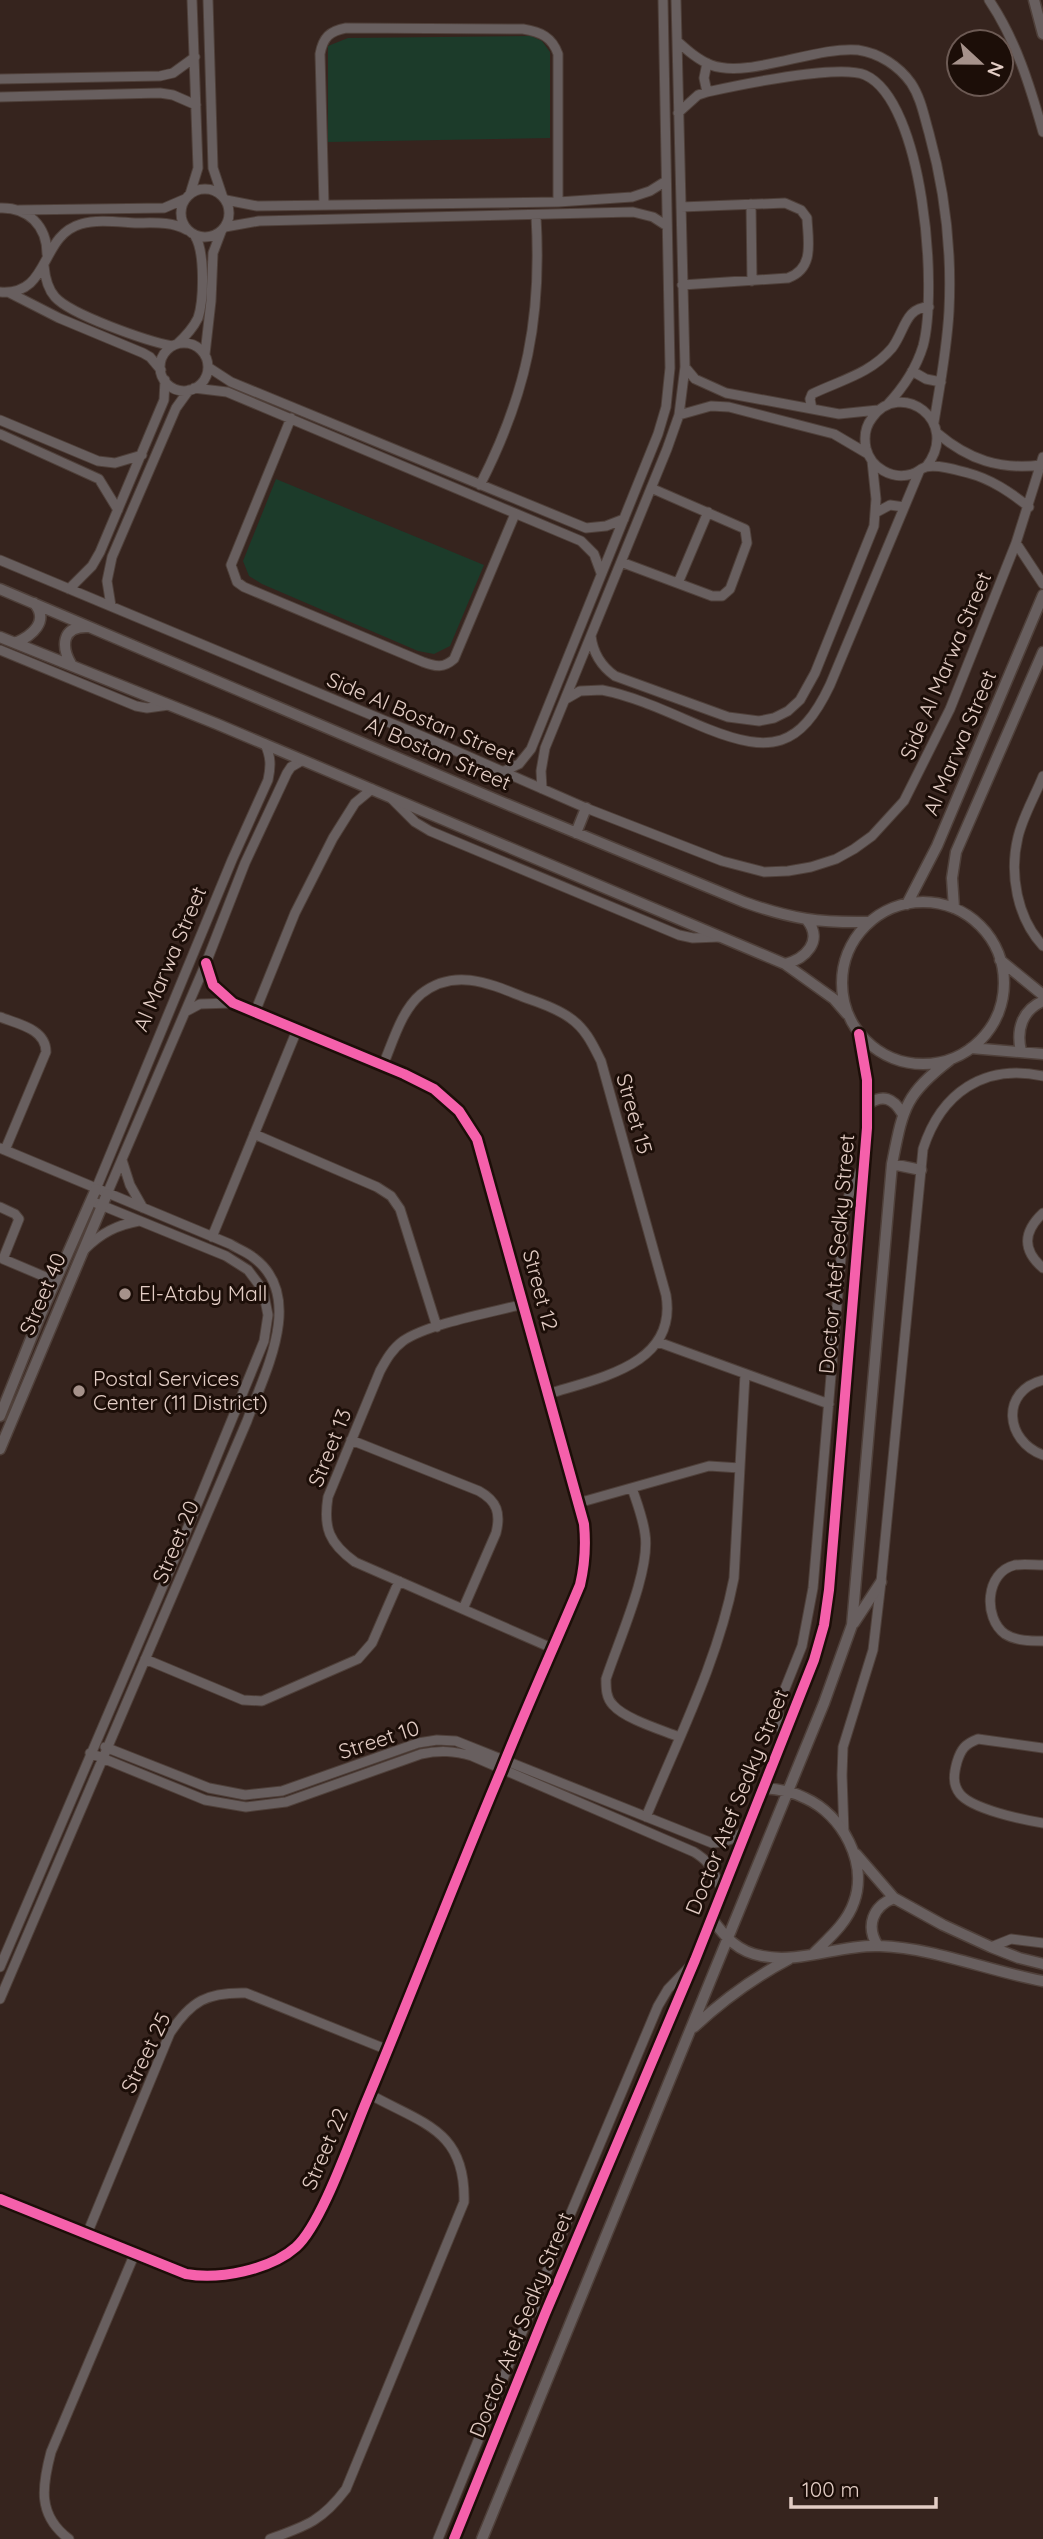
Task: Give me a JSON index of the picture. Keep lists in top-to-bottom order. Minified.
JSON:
{"streets":{"street":["Side Al Marwa Street","Side Al Bostan Street","Al Marwa Street","Al Bostan Street","Street 15","Doctor Atef Sedky Street","Street 12","Street 40","Street 13","Street 20","Street 10","Street 25","Street 22"]},"crossings":[["Side Al Marwa Street","Side Al Bostan Street"],["Al Marwa Street","Al Bostan Street"],["Al Marwa Street","Doctor Atef Sedky Street"],["Al Marwa Street","Street 12"],["Al Marwa Street","Street 40"],["Al Marwa Street","Street 20"],["Al Bostan Street","Doctor Atef Sedky Street"],["Street 15","Street 12"],["Doctor Atef Sedky Street","Street 10"],["Street 12","Street 13"],["Street 12","Street 10"],["Street 12","Street 22"],["Street 40","Street 20"],["Street 20","Street 10"],["Street 10","Street 22"],["Street 25","Street 22"]],"places":["El-Ataby Mall","Postal Services Center (11 District)"],"scale_bar":"100 m","north":"right"}
